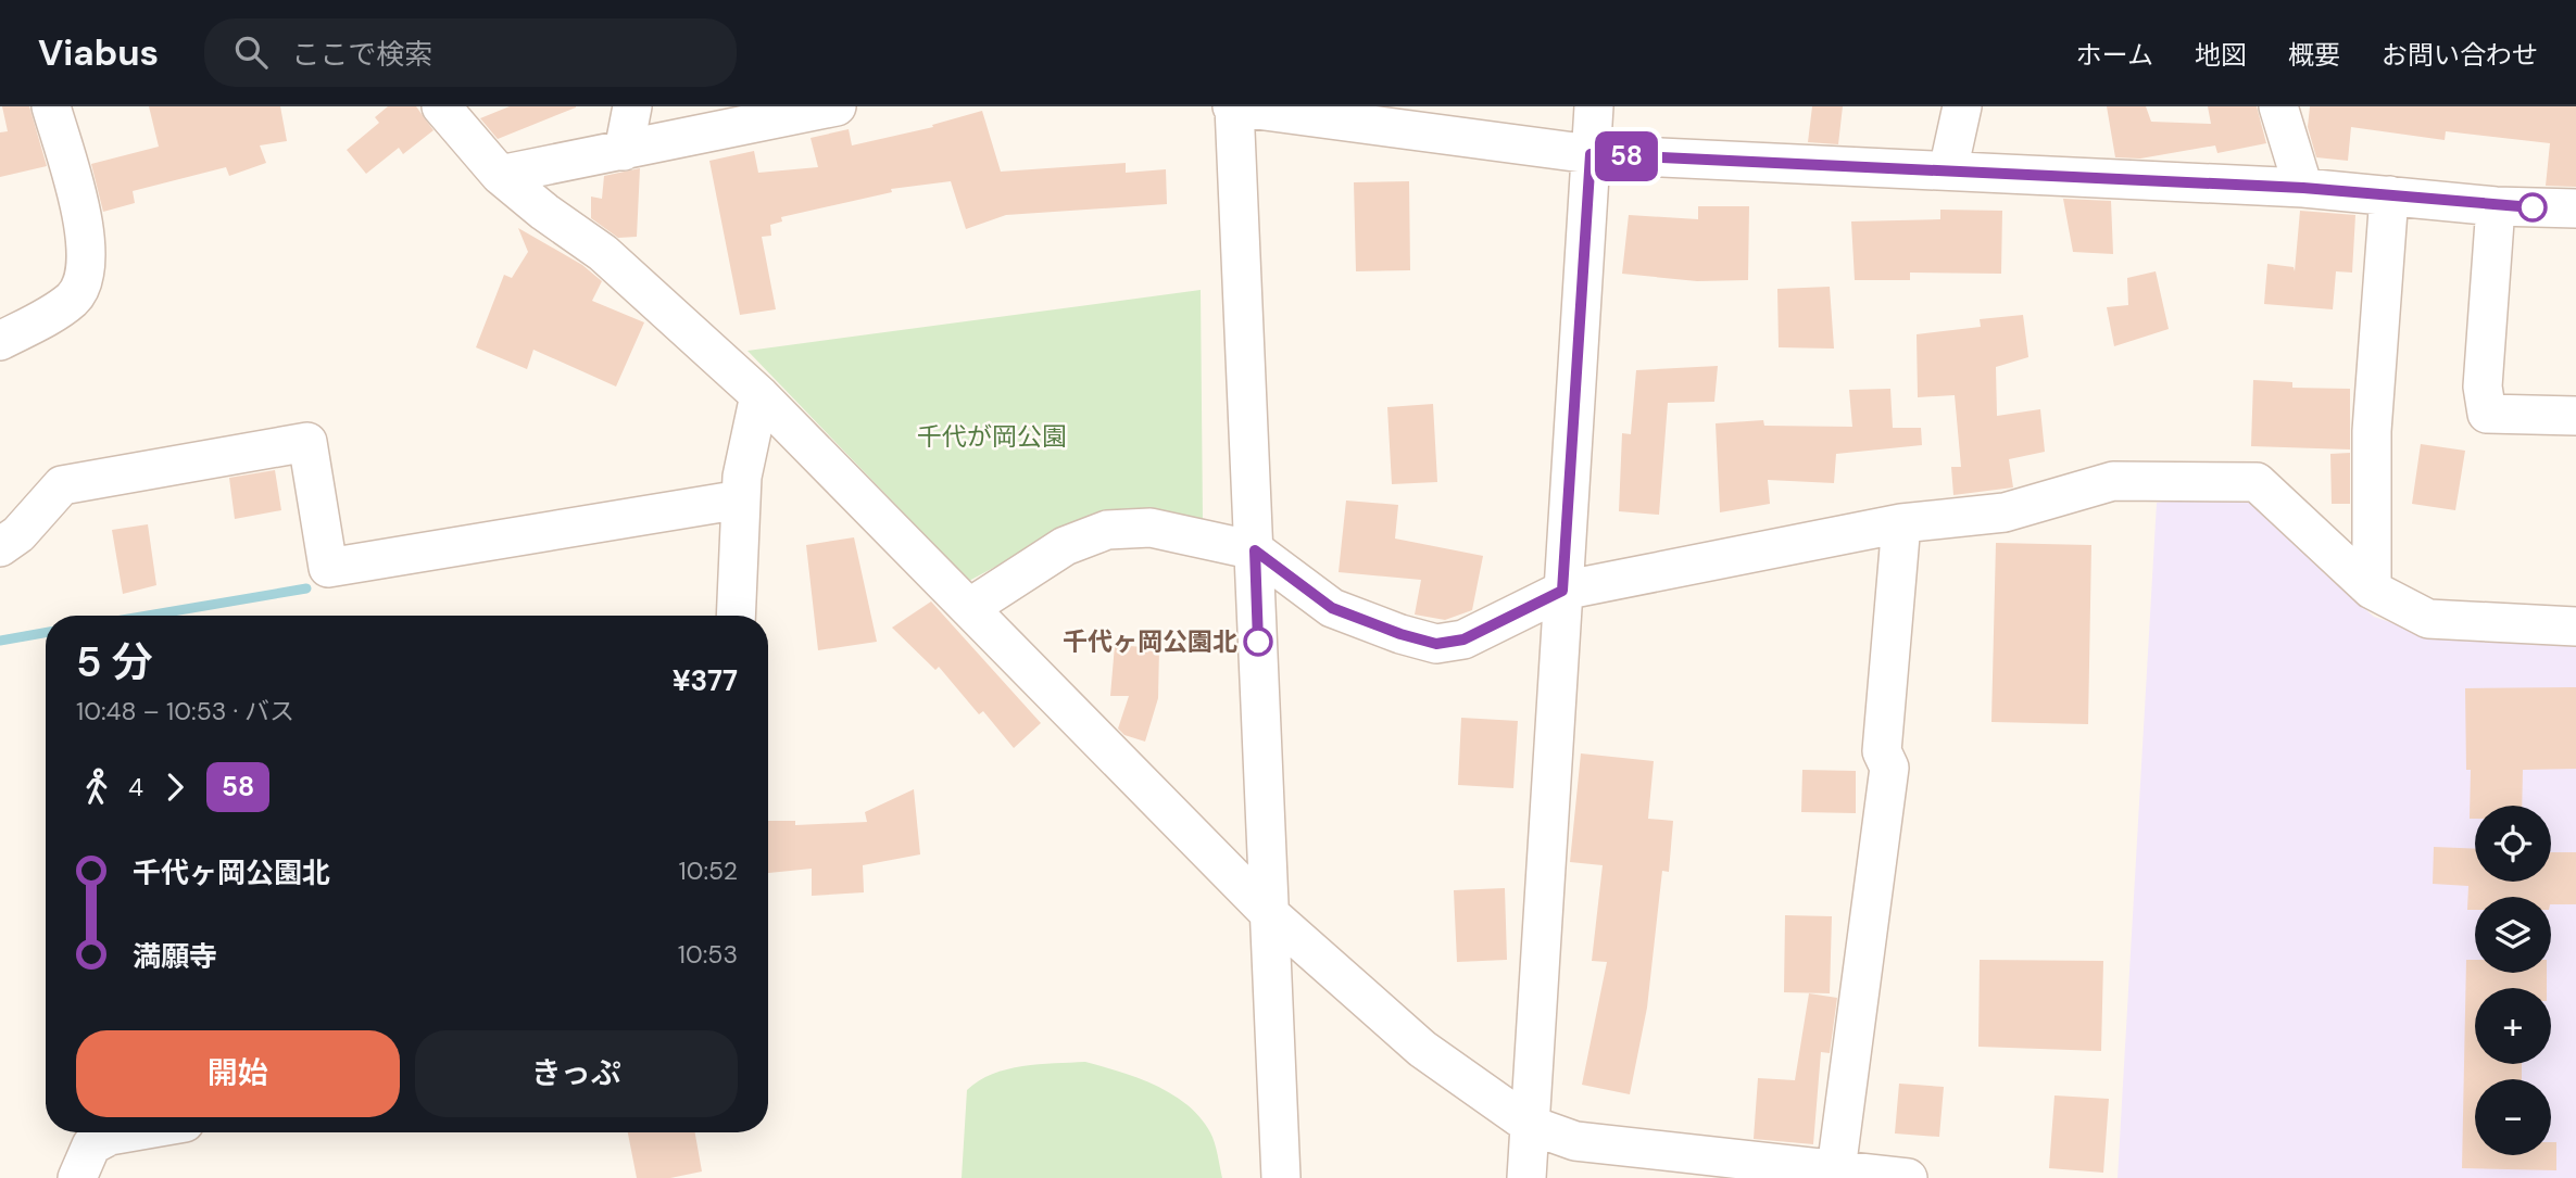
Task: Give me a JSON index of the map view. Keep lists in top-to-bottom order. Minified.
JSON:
{"parks":["千代が岡公園"],"places":["千代ヶ岡公園北"],"lines":["bus line 58"],"page":{"header":"Viabus","search":"ここで検索","nav":["ホーム","地図","概要","お問い合わせ"],"on_map":"58","heading":["5 分","10:48 – 10:53 · バス","¥377"],"legs":["4","58"],"map_buttons":["+","−"],"list":[{"name":"千代ヶ岡公園北","value":"10:52"},{"name":"満願寺","value":"10:53"}],"buttons":["開始","きっぷ"]}}
